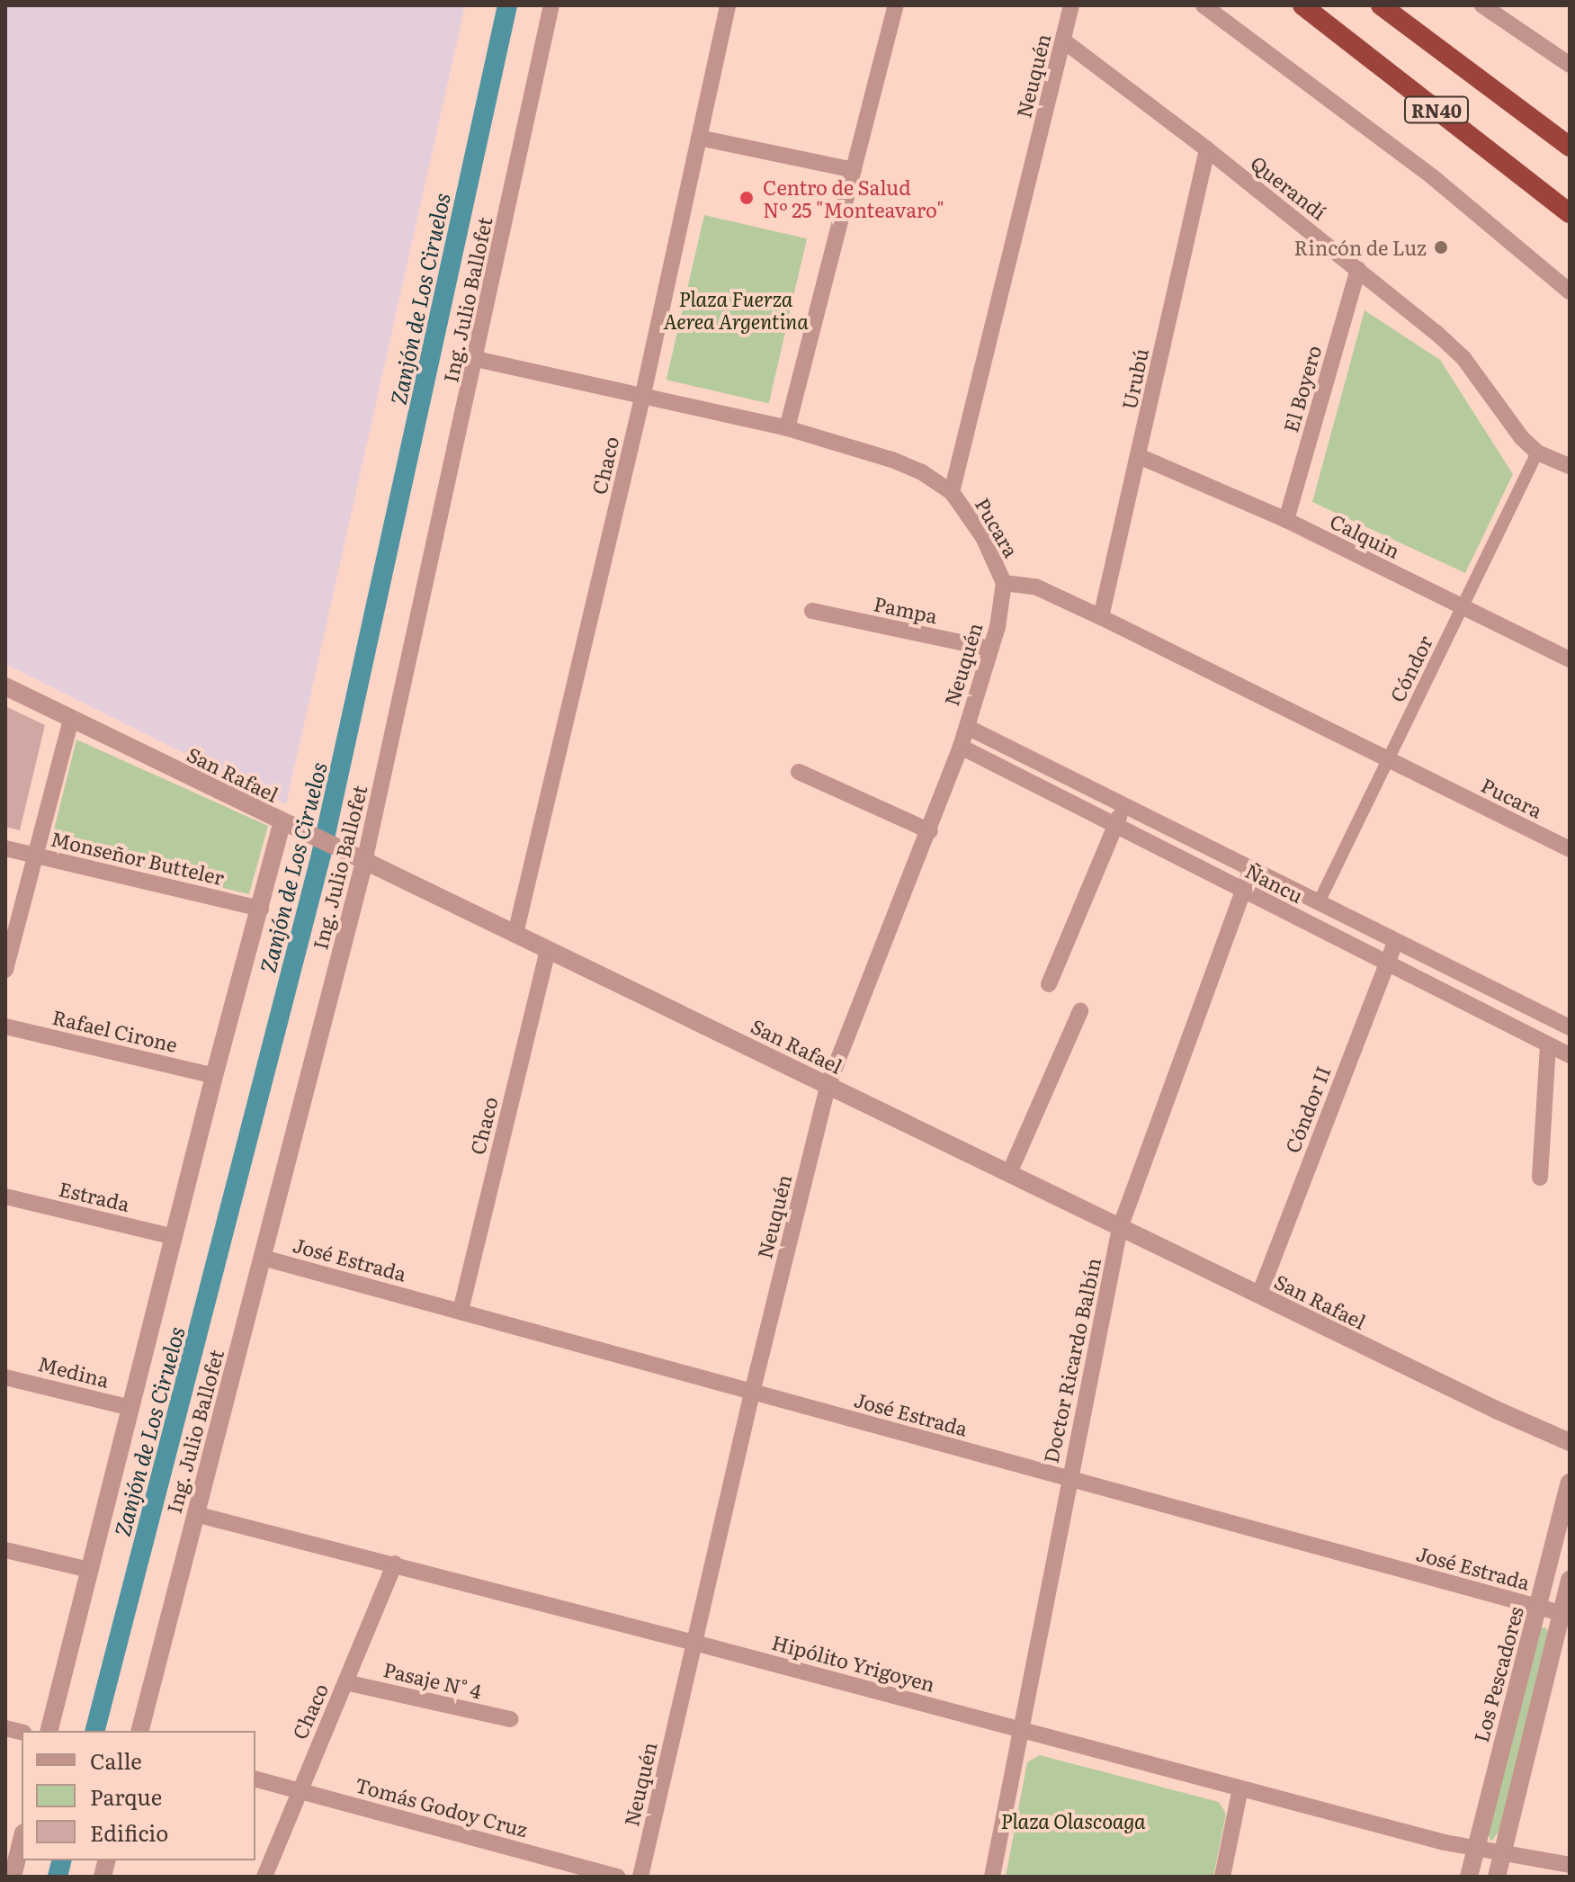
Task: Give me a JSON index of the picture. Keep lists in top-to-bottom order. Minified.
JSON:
{"streets":{"highway":["RN40"],"street":["Neuquén","Querandí","Ing. Julio Ballofet","Urubú","El Boyero","Chaco","Pucara","Calquin","Pampa","Cóndor","San Rafael","Monseñor Butteler","Ñancu","Rafael Cirone","Cóndor II","Estrada","José Estrada","Doctor Ricardo Balbín","Medina","Hipólito Yrigoyen","Los Pescadores","Pasaje N° 4","Tomás Godoy Cruz"]},"crossings":[["Neuquén","Querandí"],["Neuquén","Pucara"],["Neuquén","Pampa"],["Neuquén","San Rafael"],["Neuquén","Ñancu"],["Neuquén","José Estrada"],["Neuquén","Hipólito Yrigoyen"],["Querandí","Urubú"],["Querandí","El Boyero"],["Querandí","Cóndor"],["Ing. Julio Ballofet","Pucara"],["Ing. Julio Ballofet","San Rafael"],["Ing. Julio Ballofet","José Estrada"],["Ing. Julio Ballofet","Hipólito Yrigoyen"],["Urubú","Pucara"],["Urubú","Calquin"],["El Boyero","Calquin"],["Chaco","Pucara"],["Chaco","San Rafael"],["Chaco","José Estrada"],["Chaco","Hipólito Yrigoyen"],["Chaco","Pasaje N° 4"],["Chaco","Tomás Godoy Cruz"],["Pucara","Cóndor"],["Calquin","Cóndor"],["Cóndor","Ñancu"],["San Rafael","Cóndor II"],["San Rafael","Doctor Ricardo Balbín"],["Ñancu","Cóndor II"],["Ñancu","Doctor Ricardo Balbín"],["José Estrada","Doctor Ricardo Balbín"],["José Estrada","Los Pescadores"],["Doctor Ricardo Balbín","Hipólito Yrigoyen"],["Hipólito Yrigoyen","Los Pescadores"]],"water":["Zanjón de Los Ciruelos"],"parks":["Plaza Fuerza Aerea Argentina","Plaza Olascoaga"],"places":["Centro de Salud Nº 25 \"Monteavaro\"","Rincón de Luz"],"legend":["Calle","Parque","Edificio"]}
